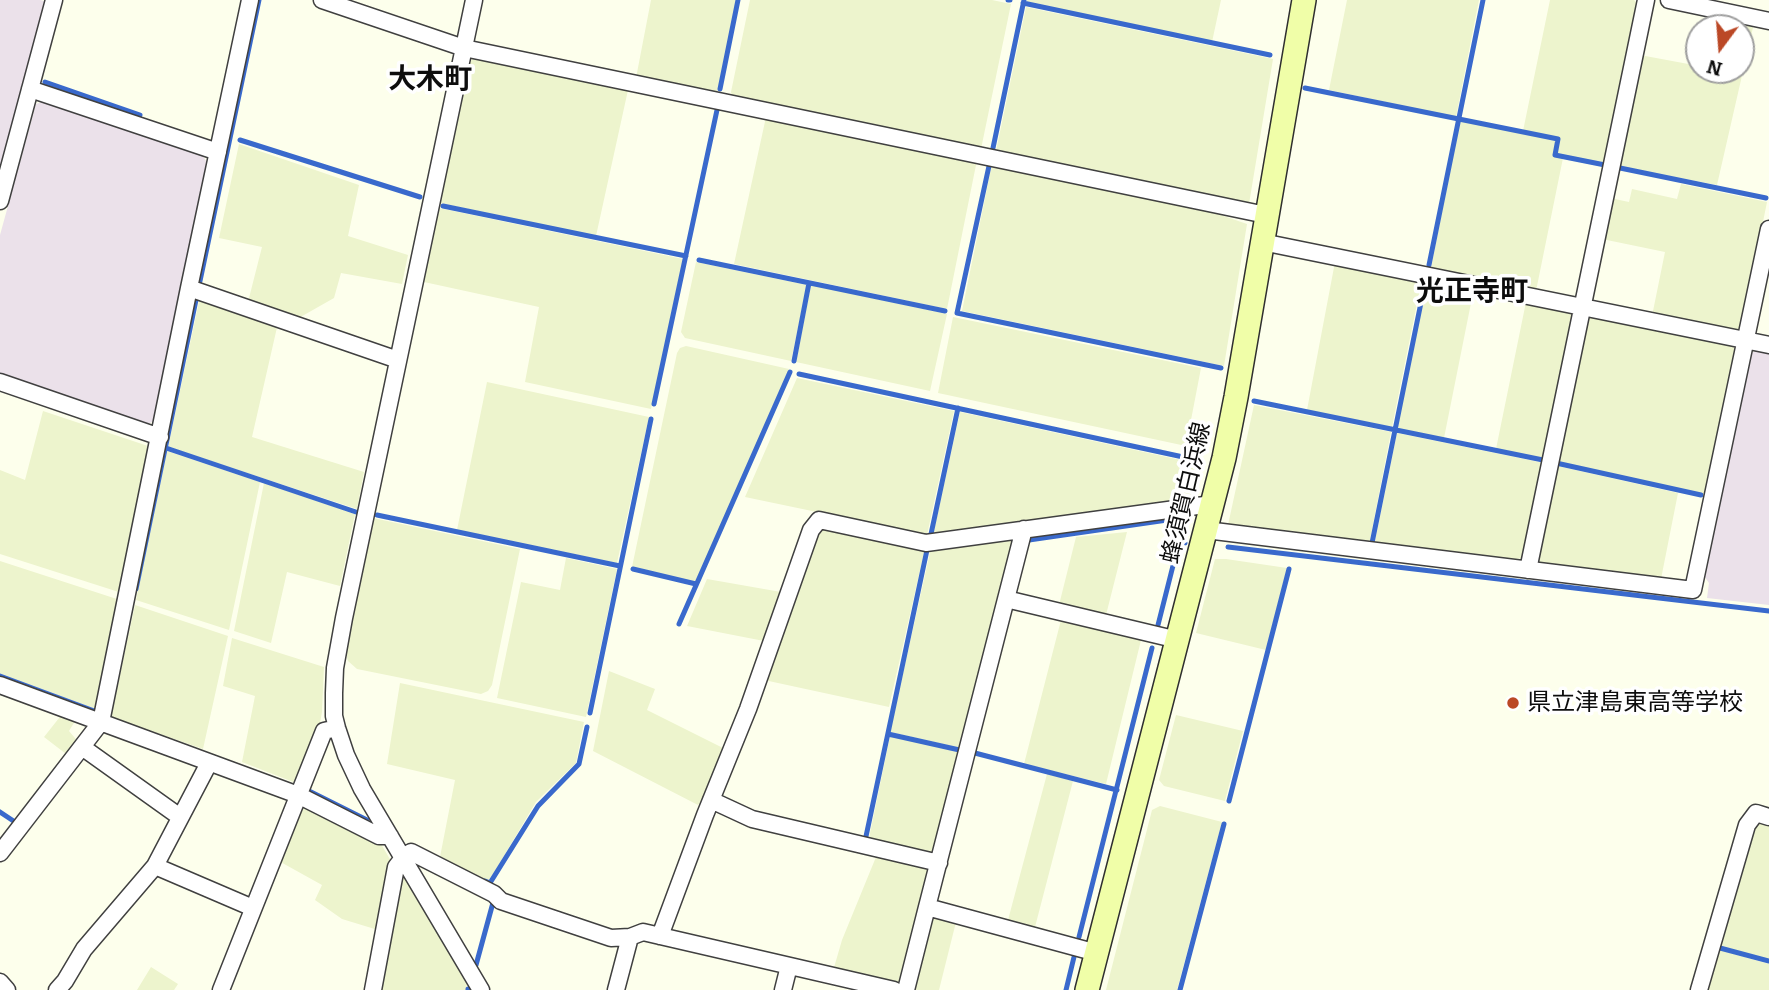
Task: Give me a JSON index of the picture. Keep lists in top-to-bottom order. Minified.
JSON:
{"streets":{"main road":["蜂須賀白浜線"]},"districts":["大木町","光正寺町"],"places":["県立津島東高等学校"],"north":"bottom"}
